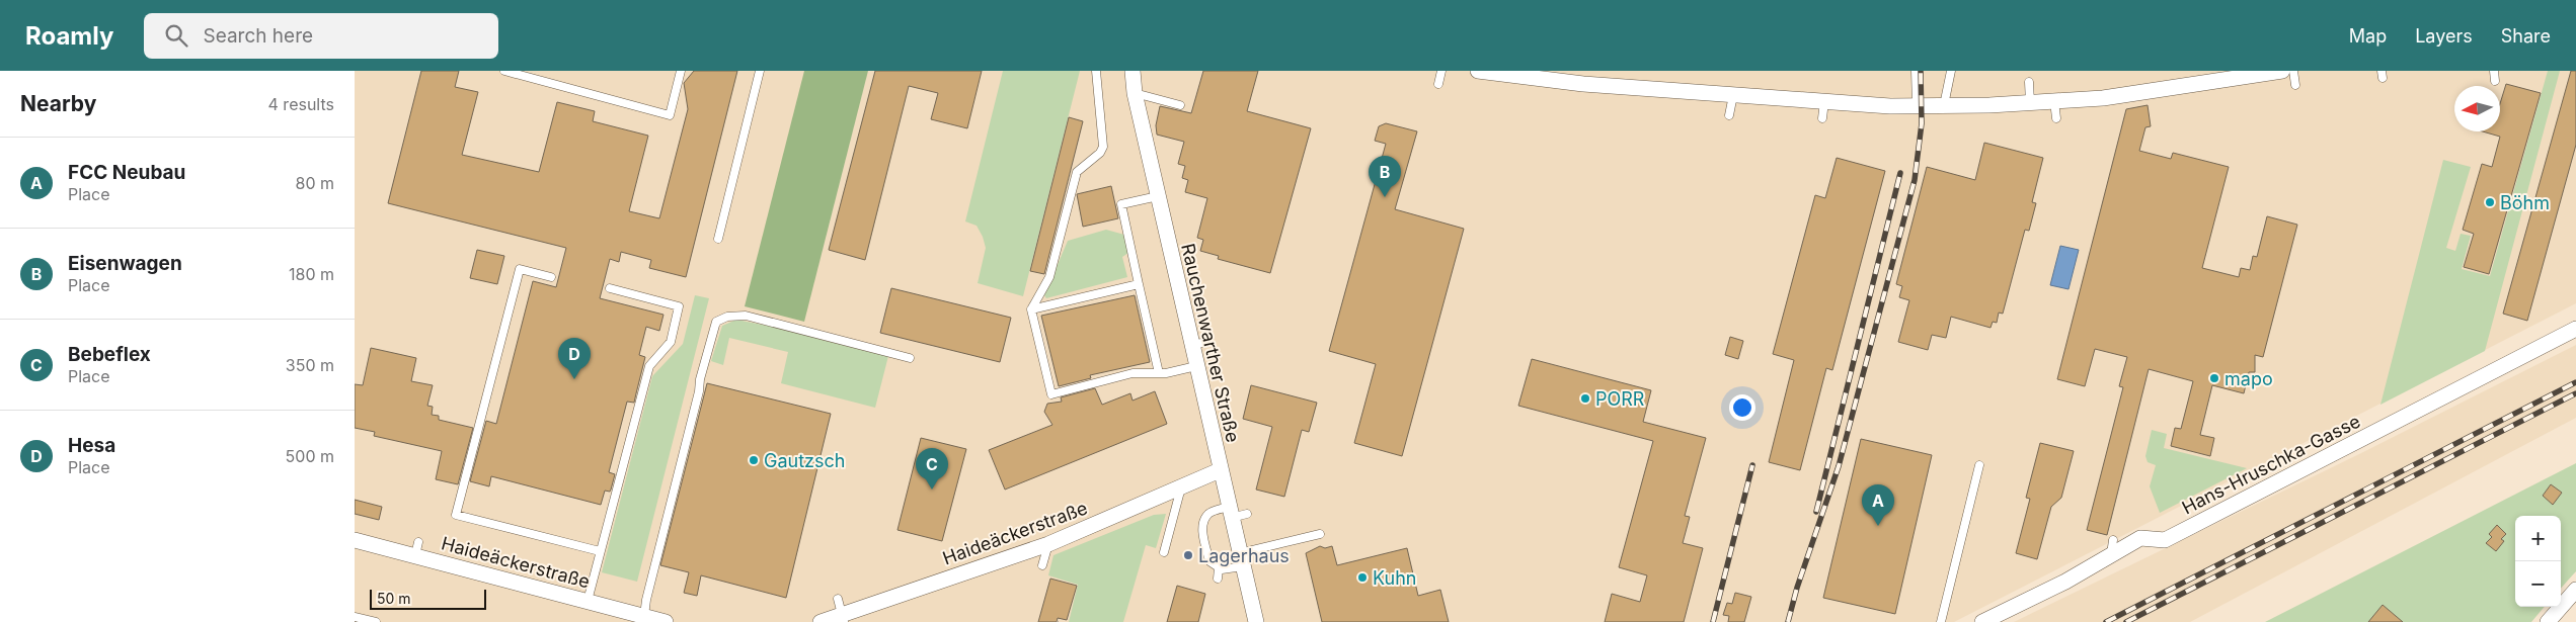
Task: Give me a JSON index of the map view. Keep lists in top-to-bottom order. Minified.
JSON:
{"streets":{"street":["Rauchenwarther Straße","Hans-Hruschka-Gasse","Haideäckerstraße"]},"crossings":[["Rauchenwarther Straße","Haideäckerstraße"]],"places":["Böhm","mapo","PORR","Gautzsch","Lagerhaus","Kuhn"],"scale_bar":"50 m","north":"left","page":{"header":"Roamly","search":"Search here","nav":["Map","Layers","Share"],"heading":["Nearby","4 results"],"list":[{"mark":"A","name":"FCC Neubau","note":"Place","value":"80 m"},{"mark":"B","name":"Eisenwagen","note":"Place","value":"180 m"},{"mark":"C","name":"Bebeflex","note":"Place","value":"350 m"},{"mark":"D","name":"Hesa","note":"Place","value":"500 m"}],"pins":["B","D","C","A"],"map_buttons":["+","−"],"scale":"50 m"}}
